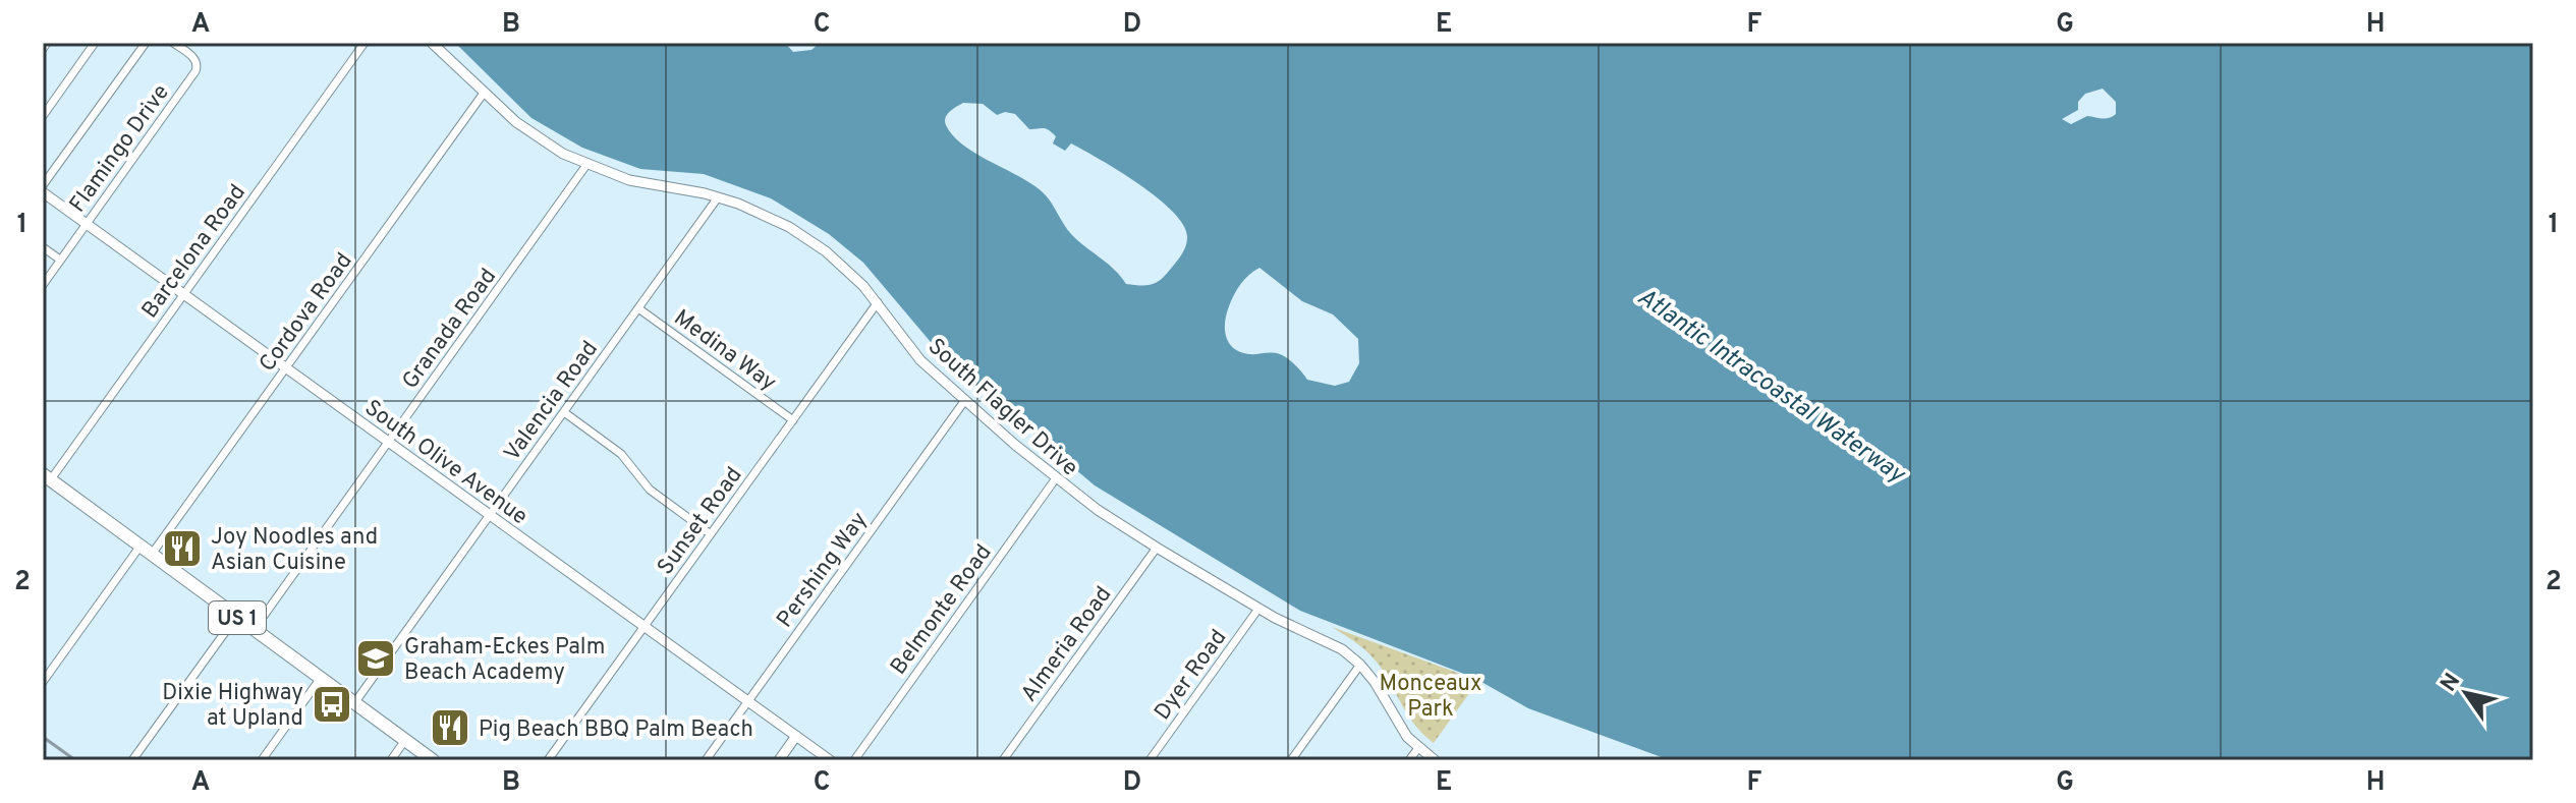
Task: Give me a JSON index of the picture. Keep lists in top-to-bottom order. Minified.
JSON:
{"streets":{"main road":["US 1"],"street":["Flamingo Drive","Barcelona Road","Cordova Road","Granada Road","Medina Way","Valencia Road","South Flagler Drive","South Olive Avenue","Sunset Road","Pershing Way","Belmonte Road","Almeria Road","Dyer Road"]},"crossings":[["Flamingo Drive","South Olive Avenue"],["Barcelona Road","South Olive Avenue"],["Barcelona Road","US 1"],["Cordova Road","South Flagler Drive"],["Cordova Road","South Olive Avenue"],["Cordova Road","US 1"],["Granada Road","South Flagler Drive"],["Granada Road","South Olive Avenue"],["Granada Road","US 1"],["Medina Way","Valencia Road"],["Medina Way","Sunset Road"],["Valencia Road","South Flagler Drive"],["Valencia Road","South Olive Avenue"],["Valencia Road","US 1"],["South Flagler Drive","Sunset Road"],["South Flagler Drive","Pershing Way"],["South Flagler Drive","Belmonte Road"],["South Flagler Drive","Almeria Road"],["South Flagler Drive","Dyer Road"],["South Olive Avenue","Sunset Road"],["South Olive Avenue","Pershing Way"]],"water":["Atlantic Intracoastal Waterway"],"parks":["Monceaux Park"],"places":{"restaurant":["Joy Noodles and Asian Cuisine","Pig Beach BBQ Palm Beach"],"school or university":["Graham-Eckes Palm Beach Academy"],"bus stop":["Dixie Highway at Upland"]},"north":"top left","grid":{"columns":["A","B","C","D","E","F","G","H"],"rows":["1","2"]}}
